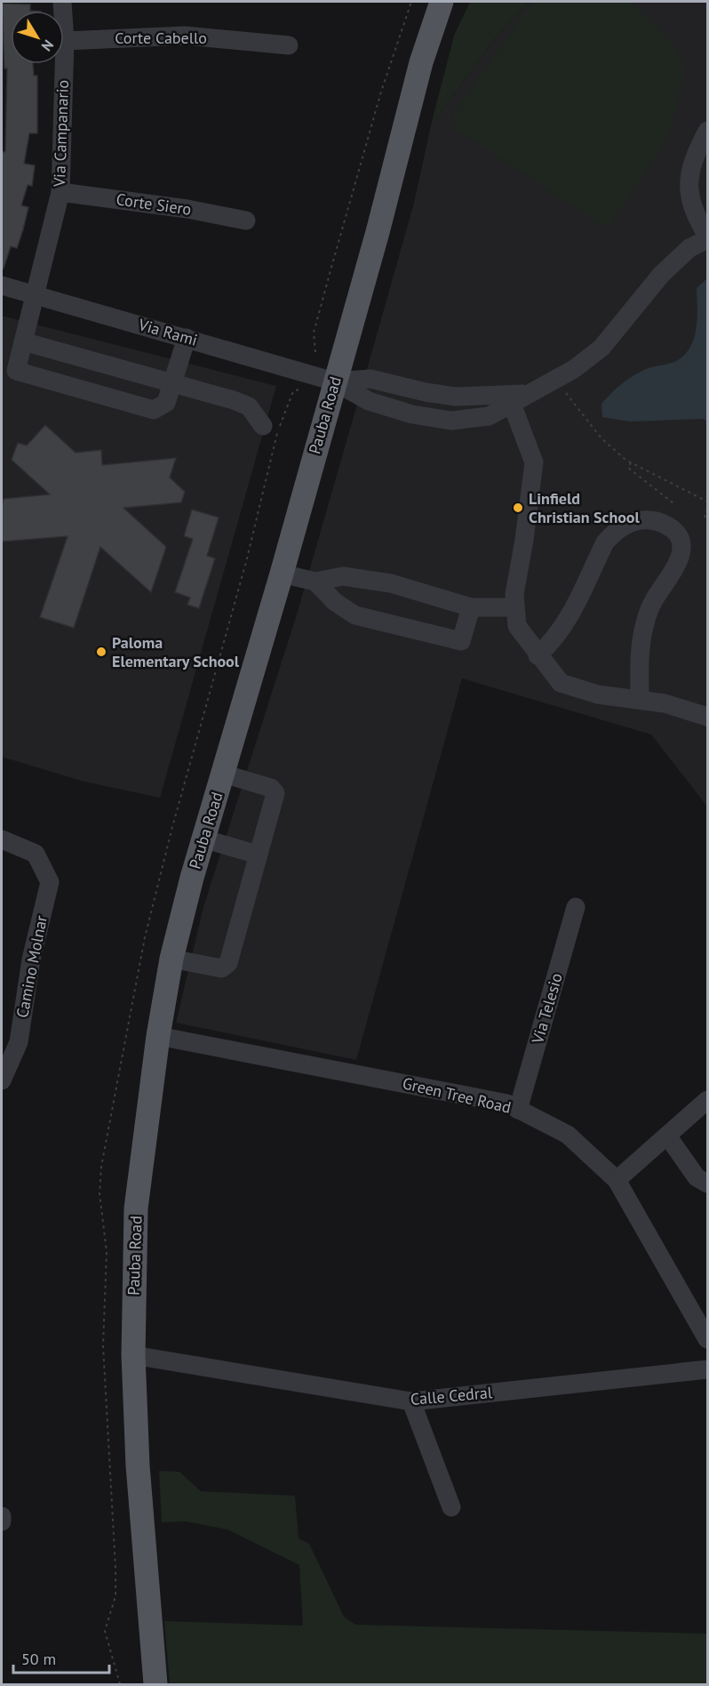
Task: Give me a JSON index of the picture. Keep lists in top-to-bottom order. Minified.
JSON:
{"streets":{"main road":["Pauba Road"],"street":["Corte Cabello","Via Campanario","Corte Siero","Via Rami","Camino Molnar","Via Telesio","Green Tree Road","Calle Cedral"]},"crossings":[["Corte Cabello","Via Campanario"],["Via Campanario","Corte Siero"],["Via Campanario","Via Rami"],["Via Rami","Pauba Road"],["Pauba Road","Green Tree Road"],["Pauba Road","Calle Cedral"],["Via Telesio","Green Tree Road"]],"places":["Linfield Christian School","Paloma Elementary School"],"scale_bar":"50 m","north":"bottom right"}
